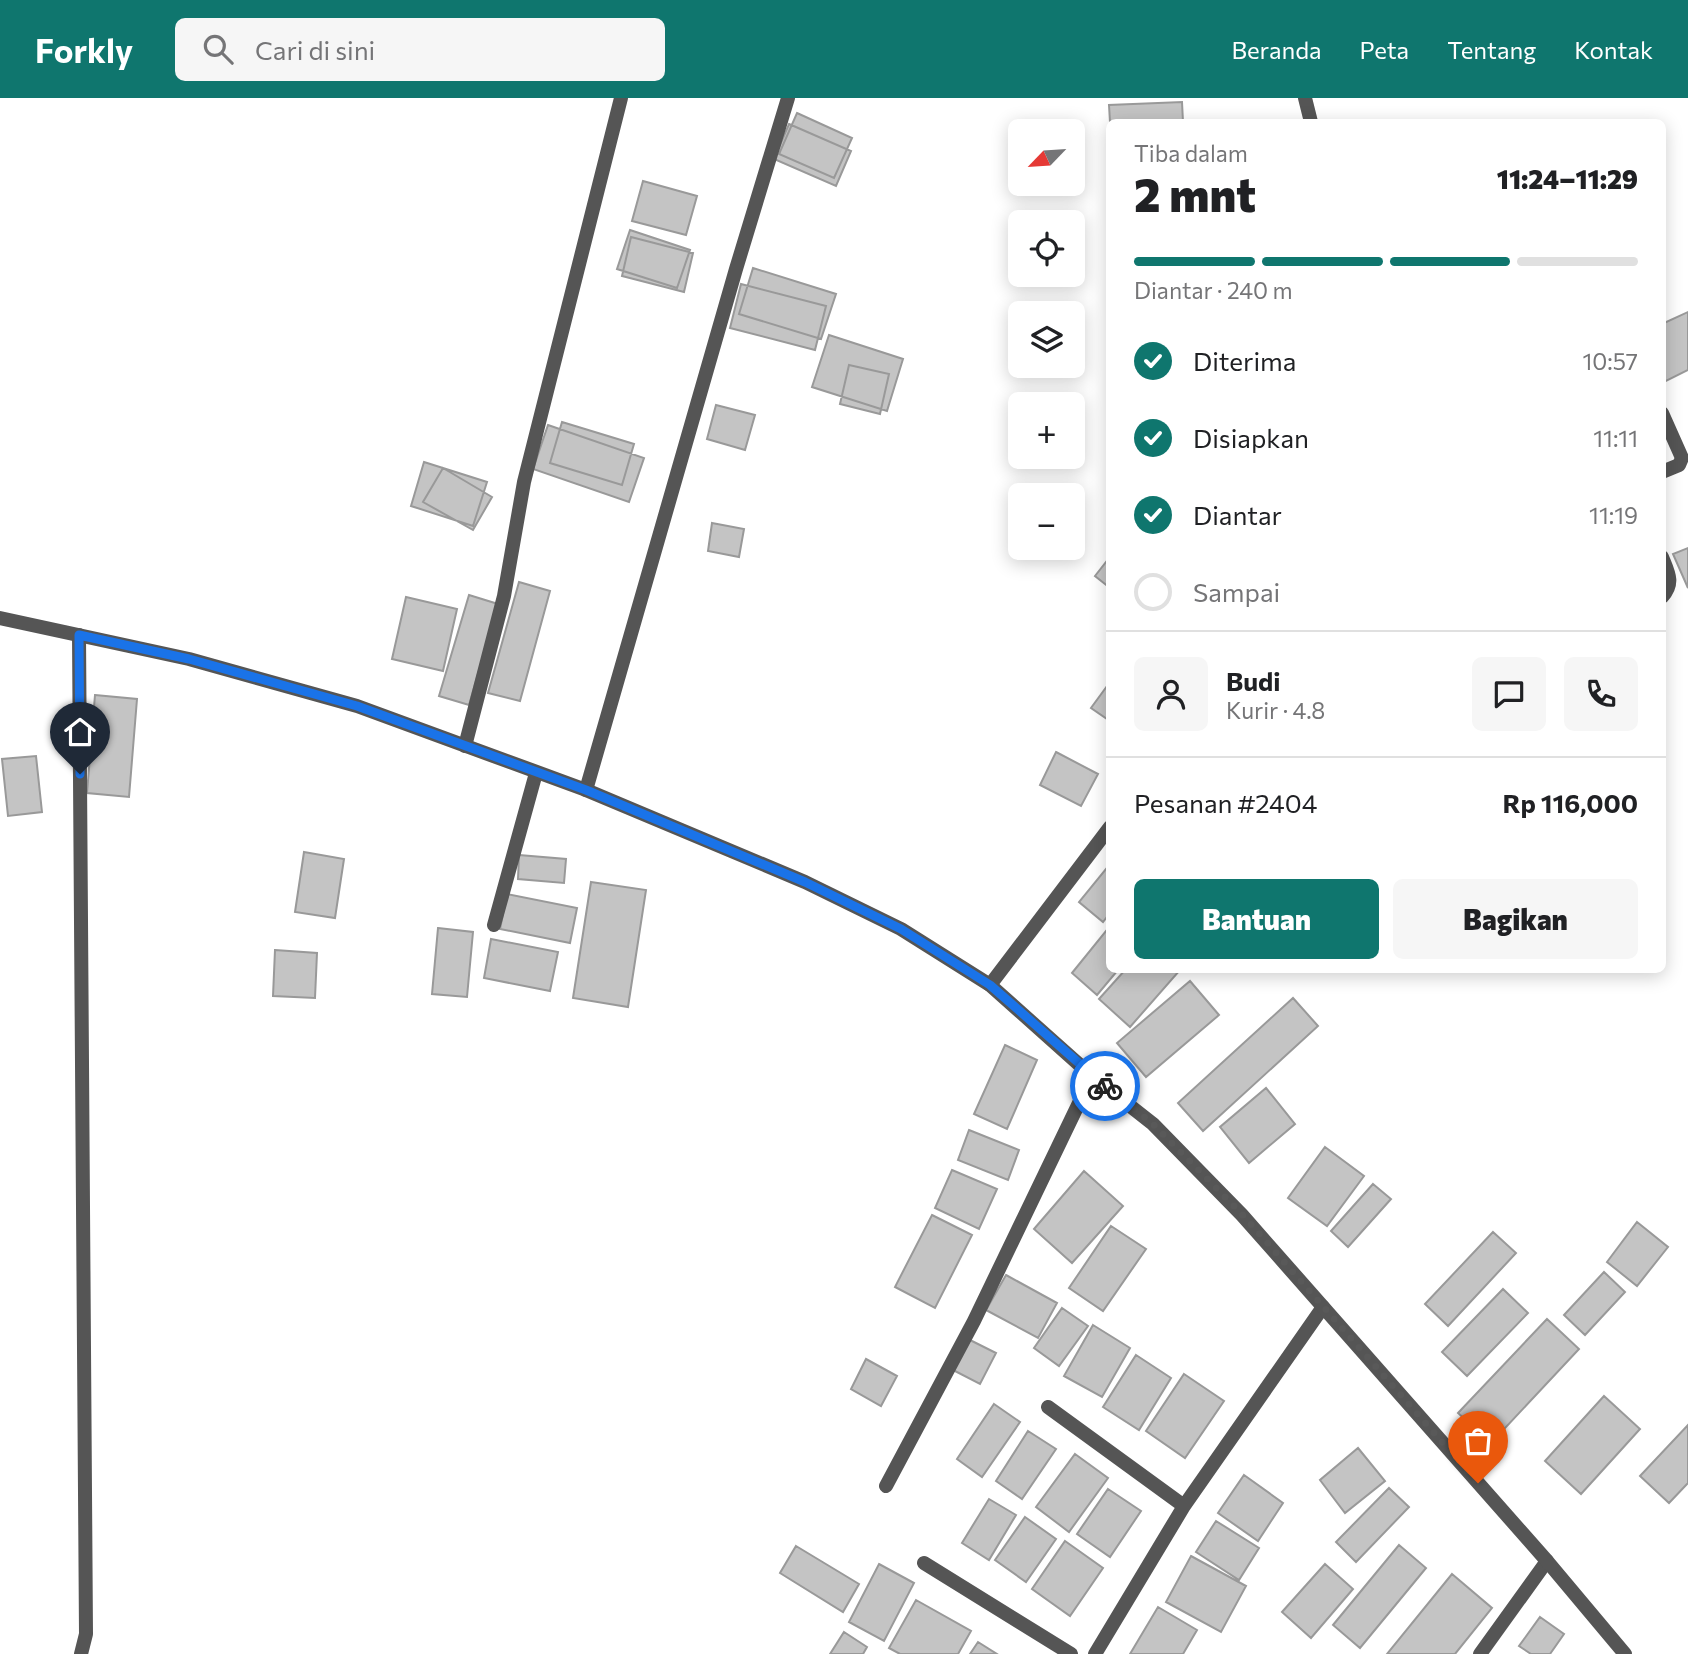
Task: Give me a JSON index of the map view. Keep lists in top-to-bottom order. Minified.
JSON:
{"north":"bottom left","page":{"header":"Forkly","search":"Cari di sini","nav":["Beranda","Peta","Tentang","Kontak"],"map_buttons":["+","−"],"heading":["2 mnt","Tiba dalam","11:24–11:29"],"panel":["Budi","Kurir · 4.8","Pesanan #2404","Rp 116,000"],"bar":"Diantar · 240 m","list":[["Diterima","10:57"],["Disiapkan","11:11"],["Diantar","11:19"],"Sampai"],"buttons":["Bantuan","Bagikan"]}}
